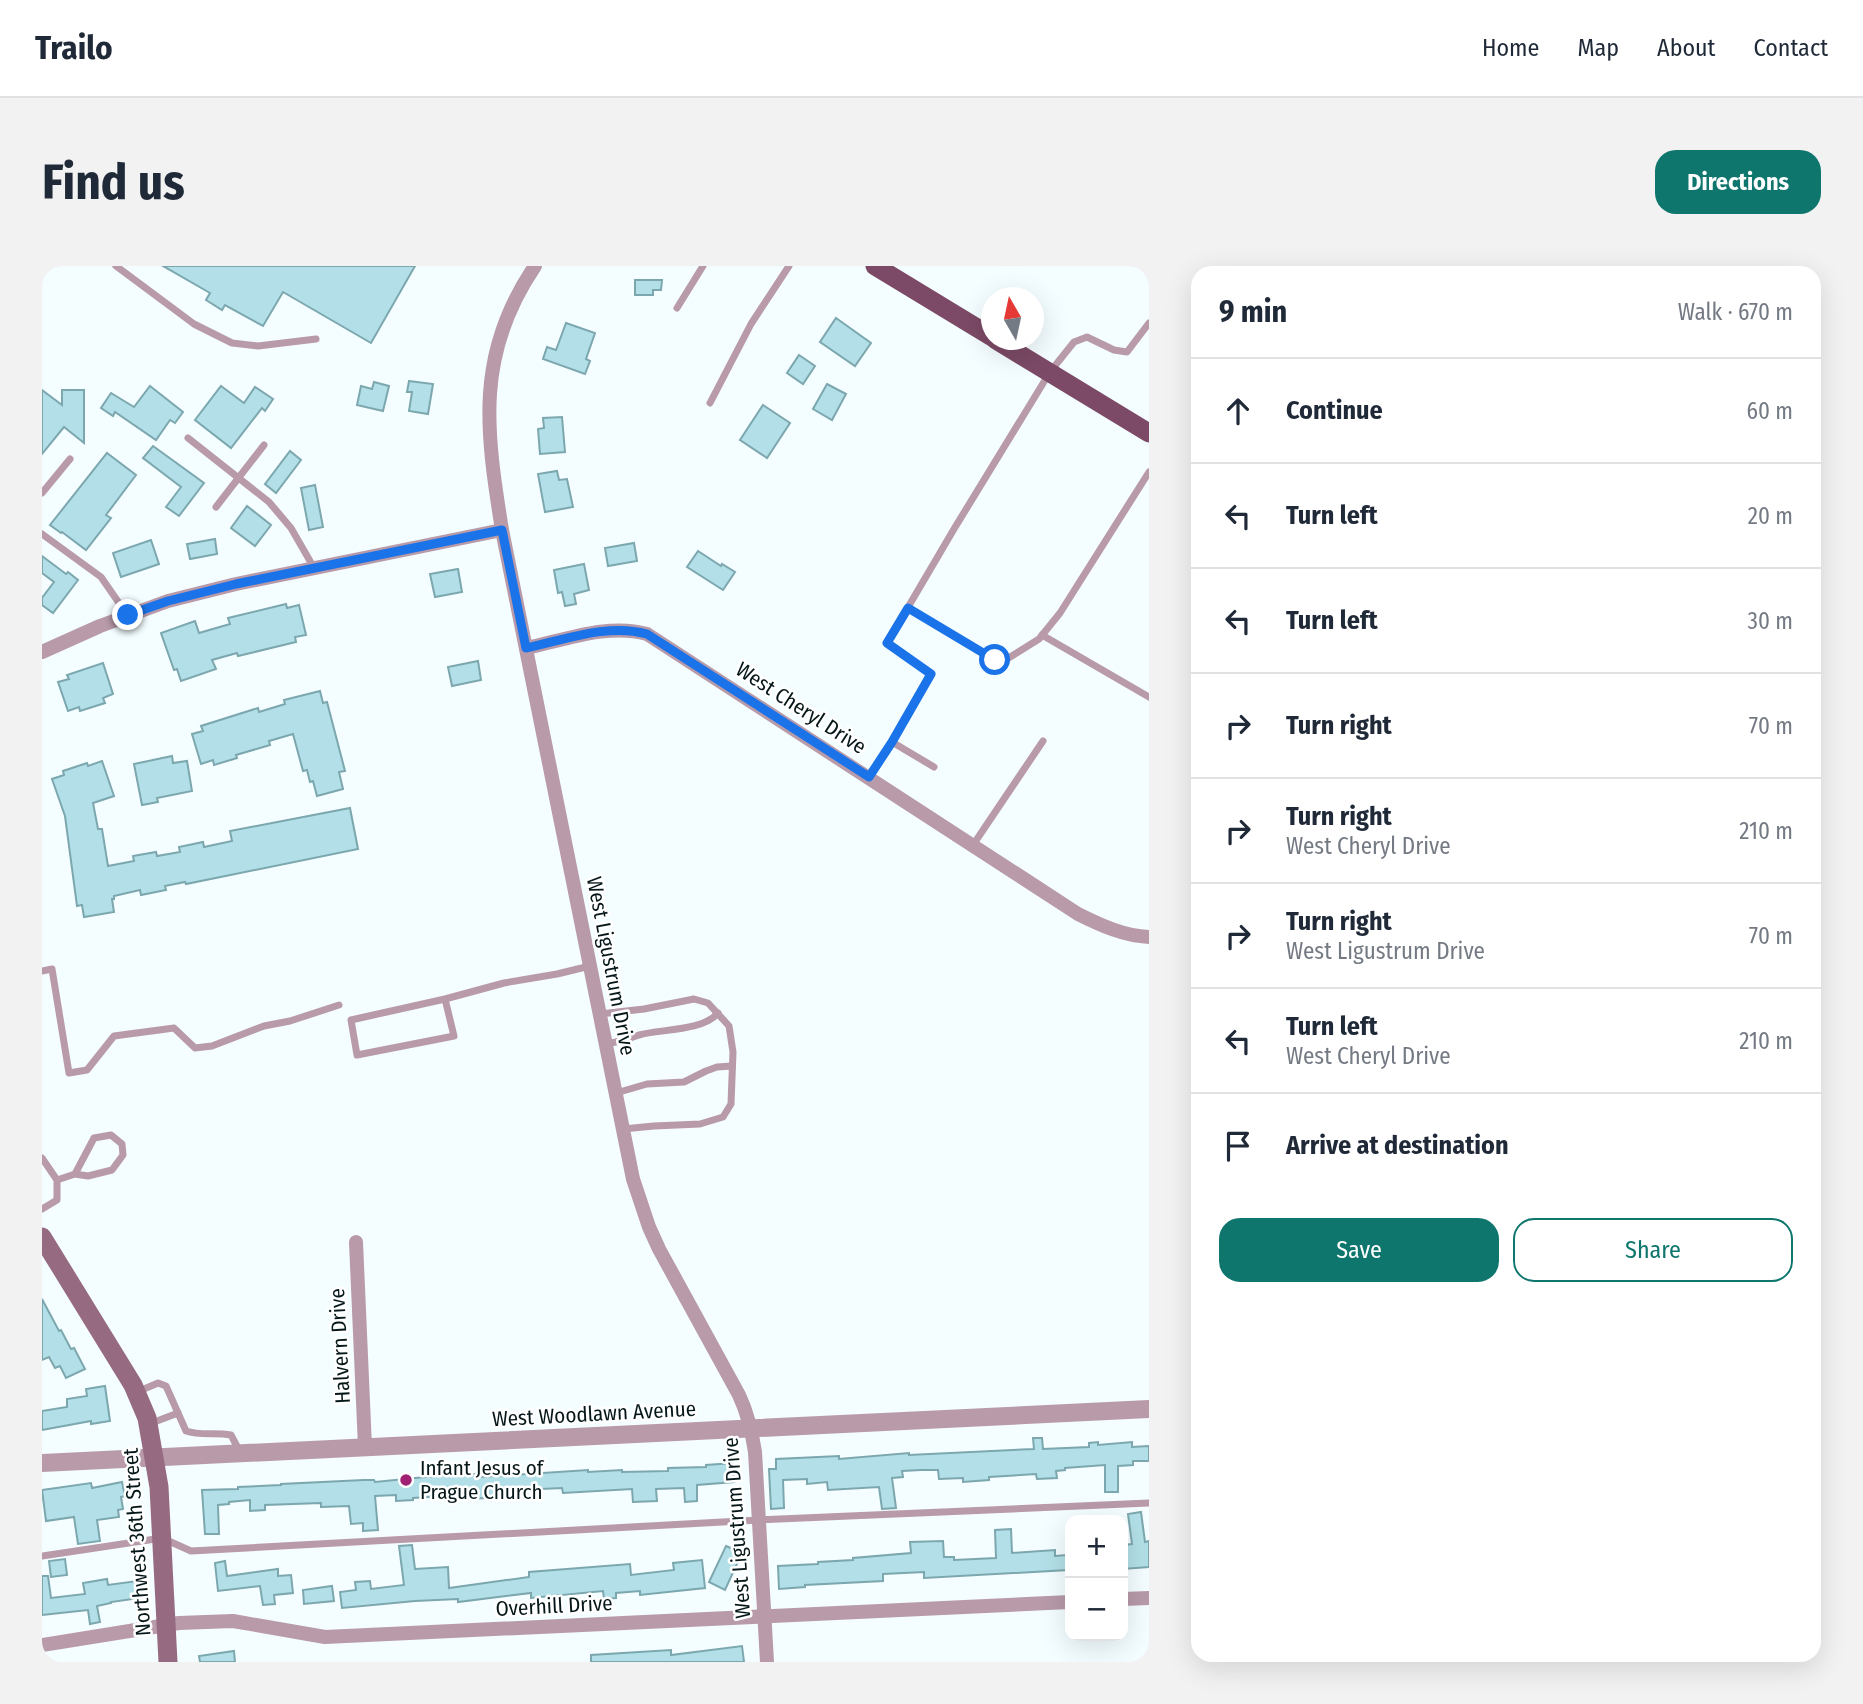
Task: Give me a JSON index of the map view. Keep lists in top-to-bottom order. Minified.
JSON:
{"streets":{"main road":["Northwest 36th Street"],"street":["West Cheryl Drive","West Ligustrum Drive","Halvern Drive","West Woodlawn Avenue","Overhill Drive"]},"crossings":[["West Cheryl Drive","West Ligustrum Drive"],["West Ligustrum Drive","West Woodlawn Avenue"],["West Ligustrum Drive","Overhill Drive"],["Halvern Drive","West Woodlawn Avenue"],["West Woodlawn Avenue","Northwest 36th Street"],["Northwest 36th Street","Overhill Drive"]],"places":["Infant Jesus of Prague Church"],"north":"top","page":{"header":"Trailo","nav":["Home","Map","About","Contact"],"buttons":["Directions",["Save","Share"]],"title":"Find us","heading":["9 min","Walk · 670 m"],"list":[["Continue","60 m"],["Turn left","20 m"],["Turn left","30 m"],["Turn right","70 m"],["Turn right","West Cheryl Drive","210 m"],["Turn right","West Ligustrum Drive","70 m"],["Turn left","West Cheryl Drive","210 m"],"Arrive at destination"],"map_buttons":["+","−"]}}
